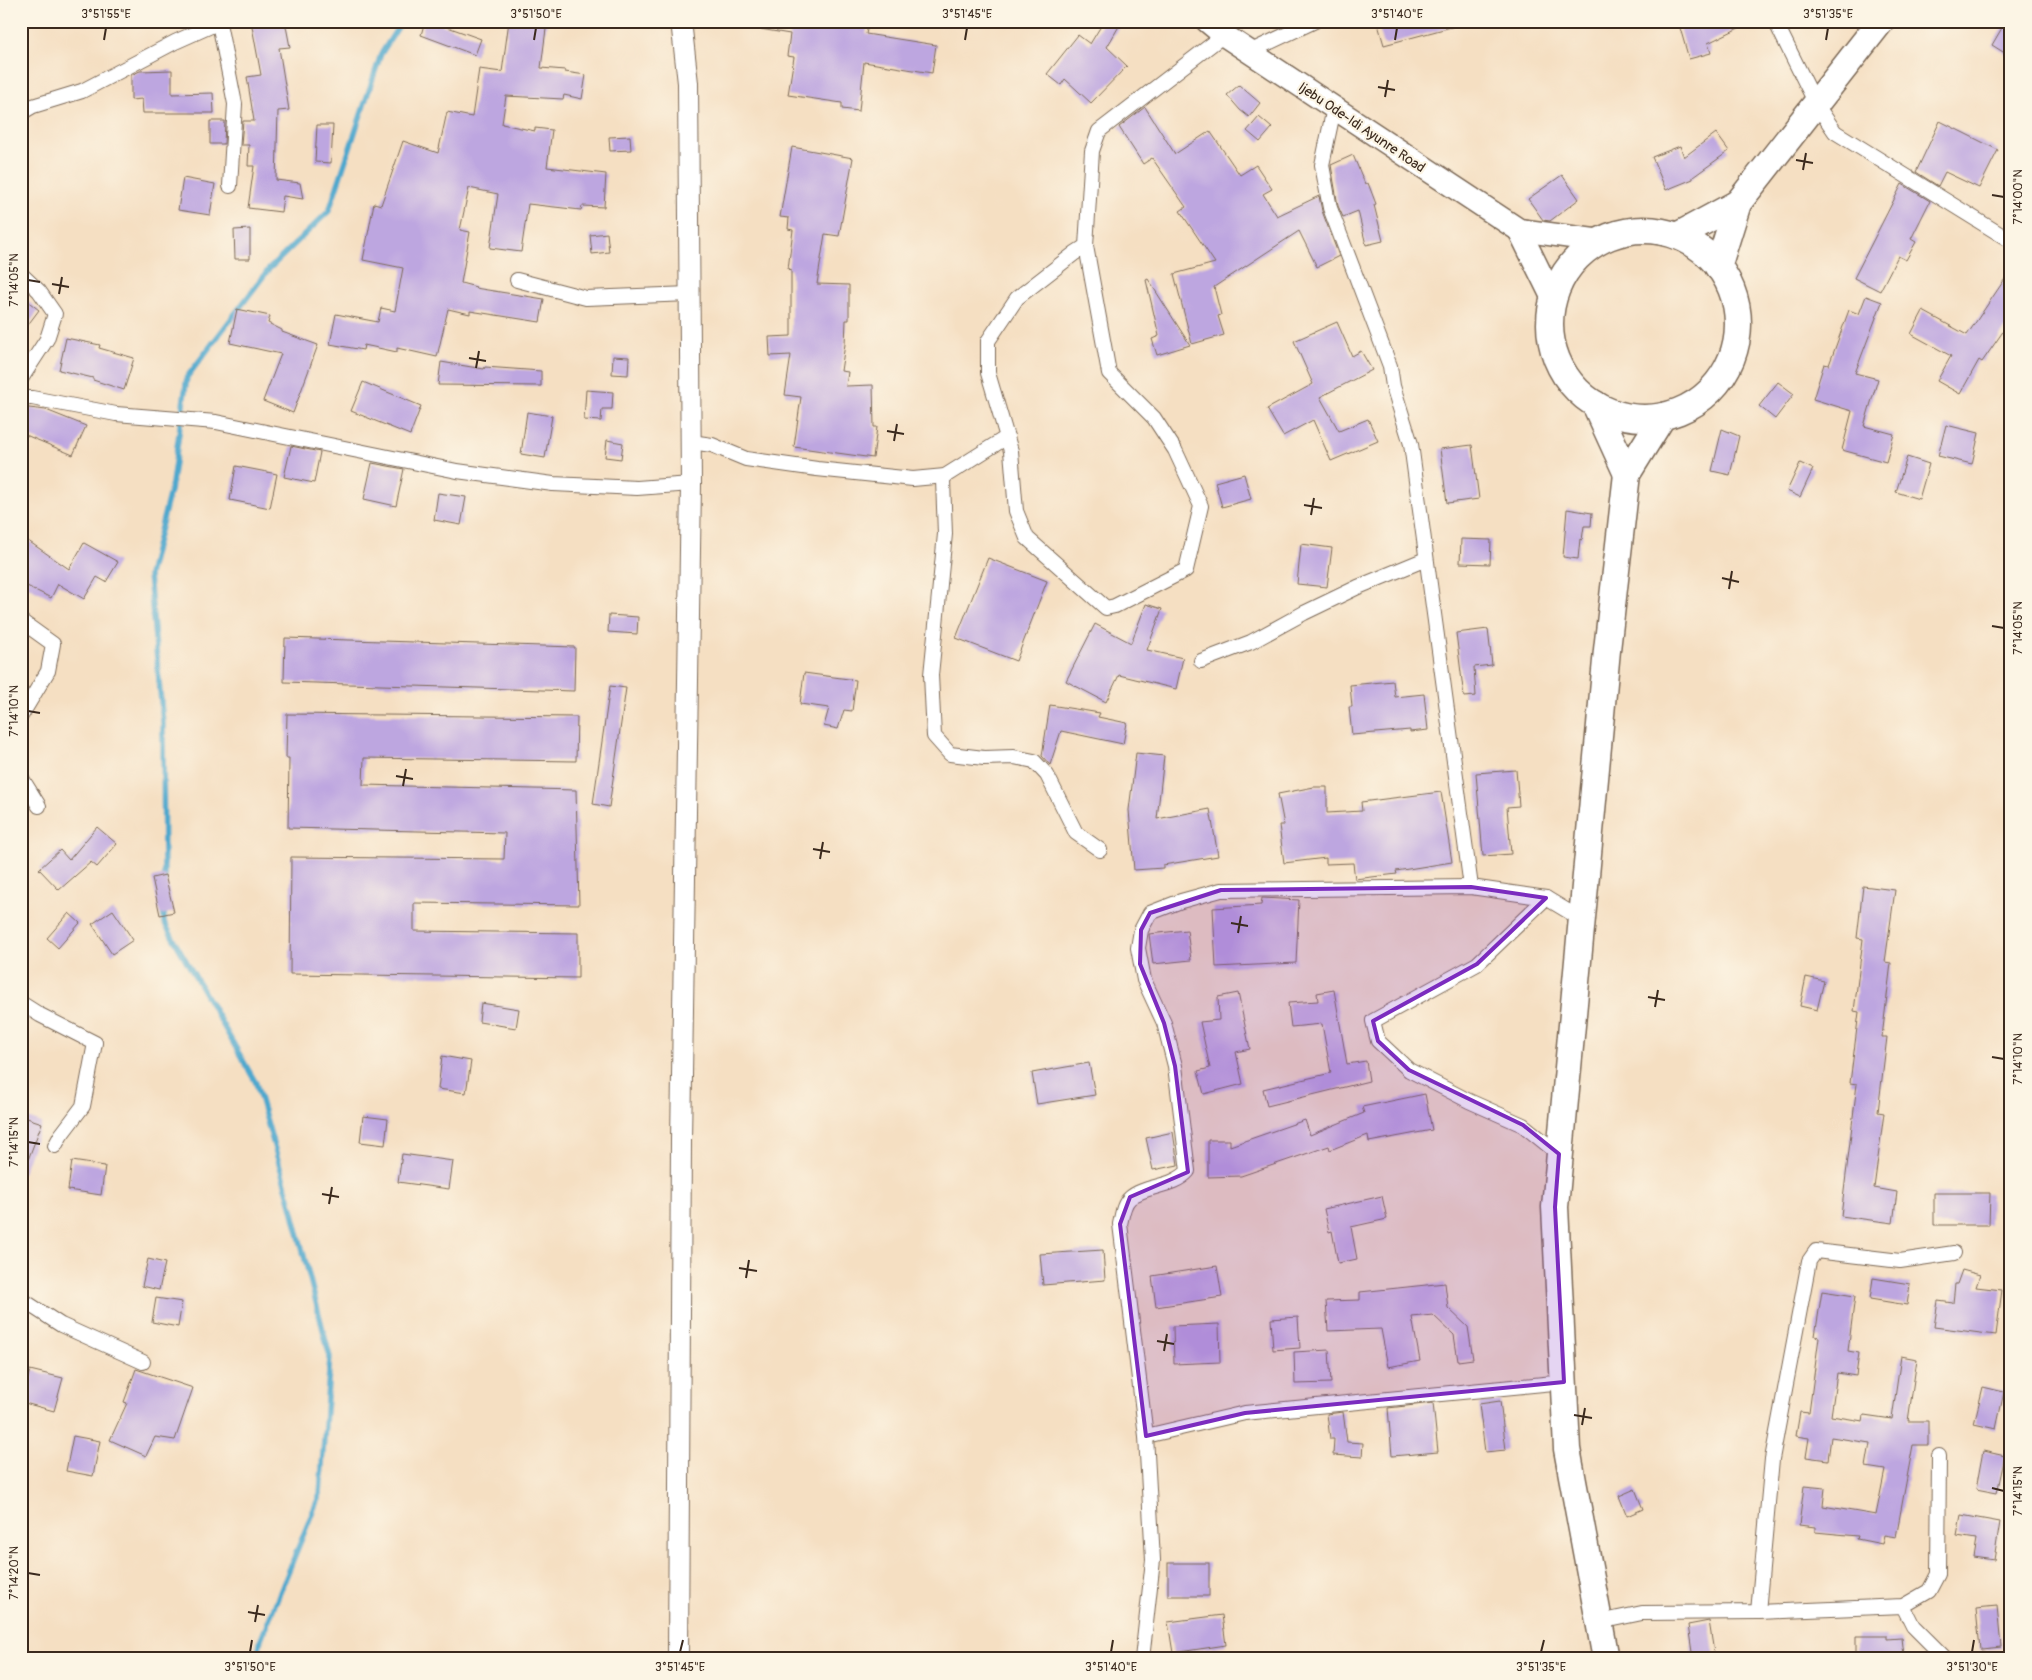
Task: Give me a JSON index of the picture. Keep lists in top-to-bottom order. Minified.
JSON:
{"streets":{"main road":["Ijebu Ode-Idi Ayunre Road"]},"coordinates":["3°51'55\"E","3°51'50\"E","3°51'45\"E","3°51'40\"E","3°51'35\"E","7°14'00\"N","7°14'05\"N","7°14'10\"N","7°14'15\"N","7°14'20\"N","3°51'30\"E"]}
